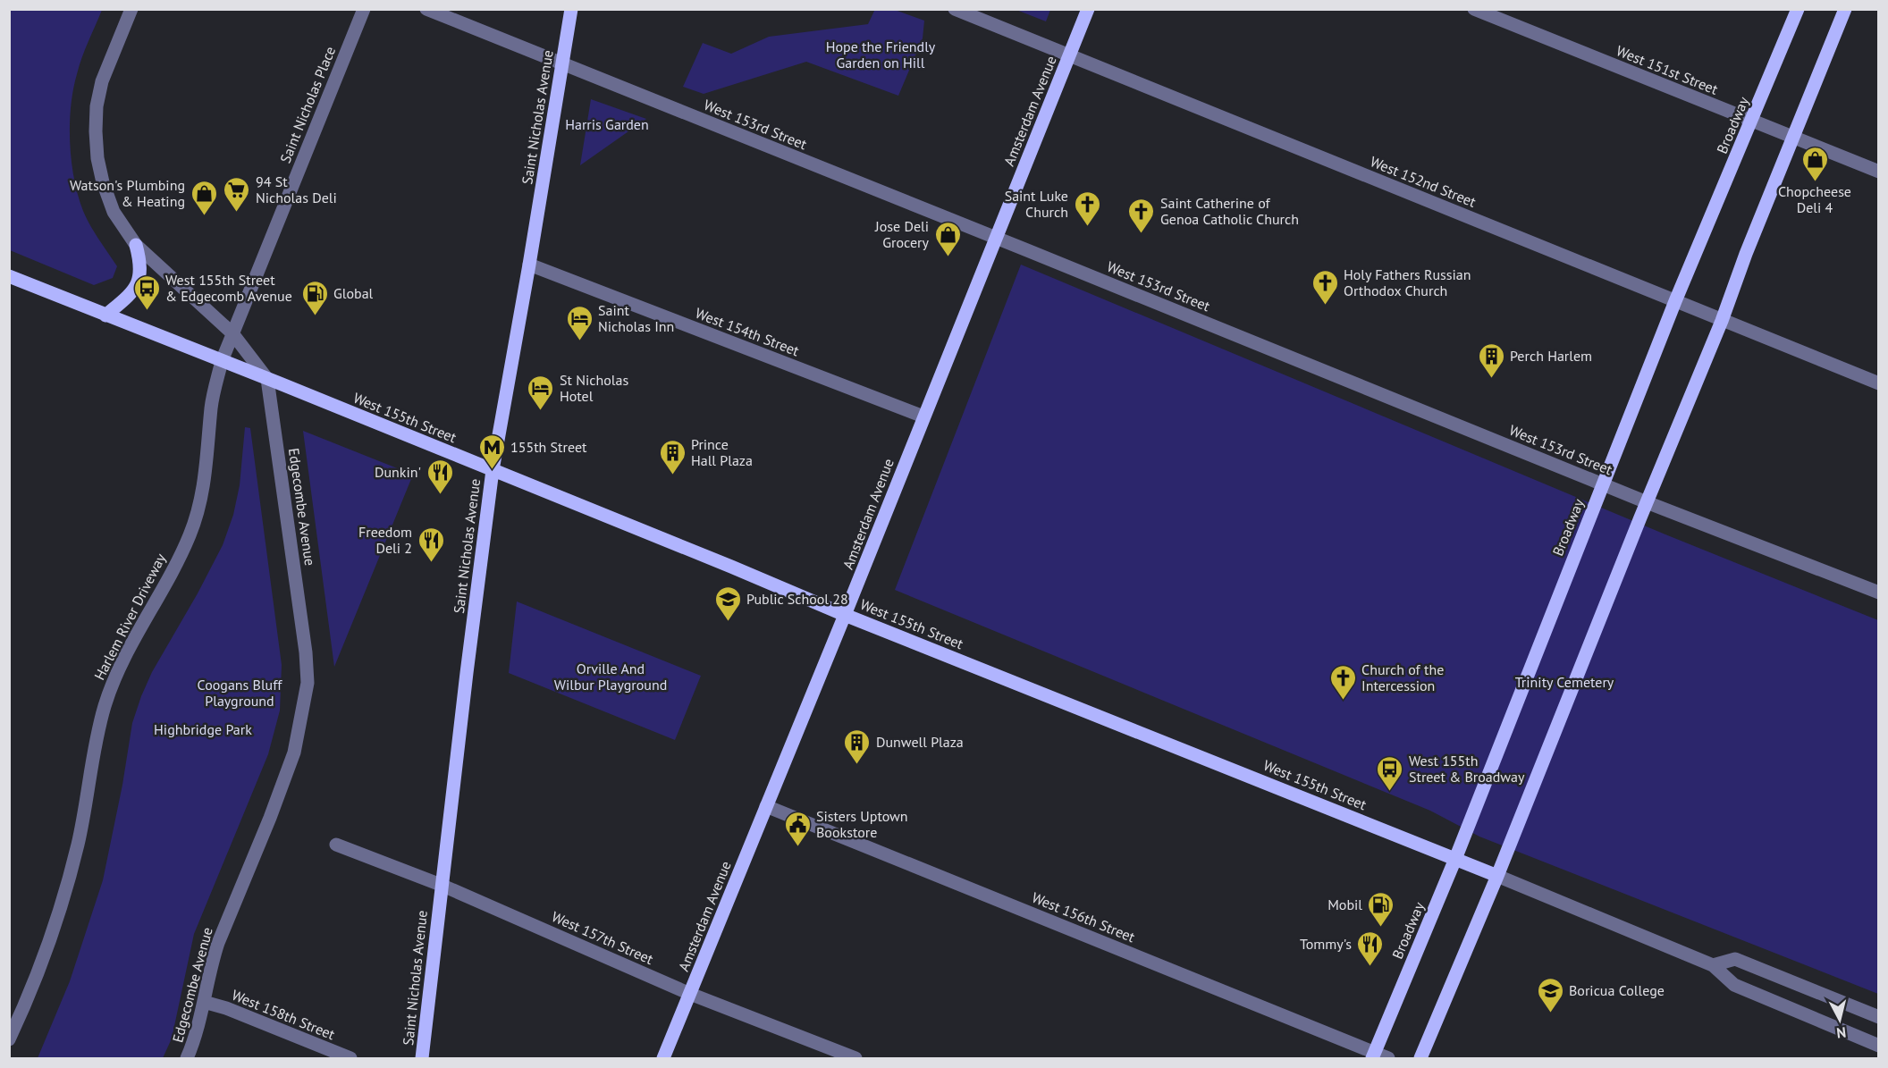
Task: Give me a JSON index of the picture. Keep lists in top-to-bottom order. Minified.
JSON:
{"streets":{"main road":["Amsterdam Avenue","Saint Nicholas Avenue","Broadway","West 155th Street"],"street":["West 151st Street","Saint Nicholas Place","West 153rd Street","West 152nd Street","West 154th Street","Edgecombe Avenue","Harlem River Driveway","West 156th Street","West 157th Street","West 158th Street"]},"crossings":[["West 151st Street","Broadway"],["Saint Nicholas Place","West 155th Street"],["Saint Nicholas Place","Edgecombe Avenue"],["Saint Nicholas Place","Harlem River Driveway"],["Amsterdam Avenue","West 153rd Street"],["Amsterdam Avenue","West 152nd Street"],["Amsterdam Avenue","West 154th Street"],["Amsterdam Avenue","West 155th Street"],["Amsterdam Avenue","West 156th Street"],["Amsterdam Avenue","West 157th Street"],["Saint Nicholas Avenue","West 153rd Street"],["Saint Nicholas Avenue","West 154th Street"],["Saint Nicholas Avenue","West 155th Street"],["Saint Nicholas Avenue","West 157th Street"],["West 153rd Street","Broadway"],["Broadway","West 152nd Street"],["Broadway","West 155th Street"],["Broadway","West 156th Street"],["West 155th Street","Edgecombe Avenue"],["West 155th Street","Harlem River Driveway"],["Edgecombe Avenue","West 158th Street"]],"parks":["Hope the Friendly Garden on Hill","Harris Garden","Orville And Wilbur Playground","Trinity Cemetery","Coogans Bluff Playground","Highbridge Park"],"places":{"shop":["Chopcheese Deli 4","Watson's Plumbing & Heating","Jose Deli Grocery"],"supermarket":["94 St Nicholas Deli"],"church":["Saint Luke Church","Saint Catherine of Genoa Catholic Church","Holy Fathers Russian Orthodox Church","Church of the Intercession"],"bus stop":["West 155th Street & Edgecomb Avenue","West 155th Street & Broadway"],"fuel station":["Global","Mobil"],"hotel":["Saint Nicholas Inn","St Nicholas Hotel"],"building":["Perch Harlem","Prince Hall Plaza","Dunwell Plaza"],"metro station":["155th Street"],"restaurant":["Dunkin'","Freedom Deli 2","Tommy's"],"school or university":["Public School 28","Boricua College"],"public building":["Sisters Uptown Bookstore"]},"north":"bottom"}
